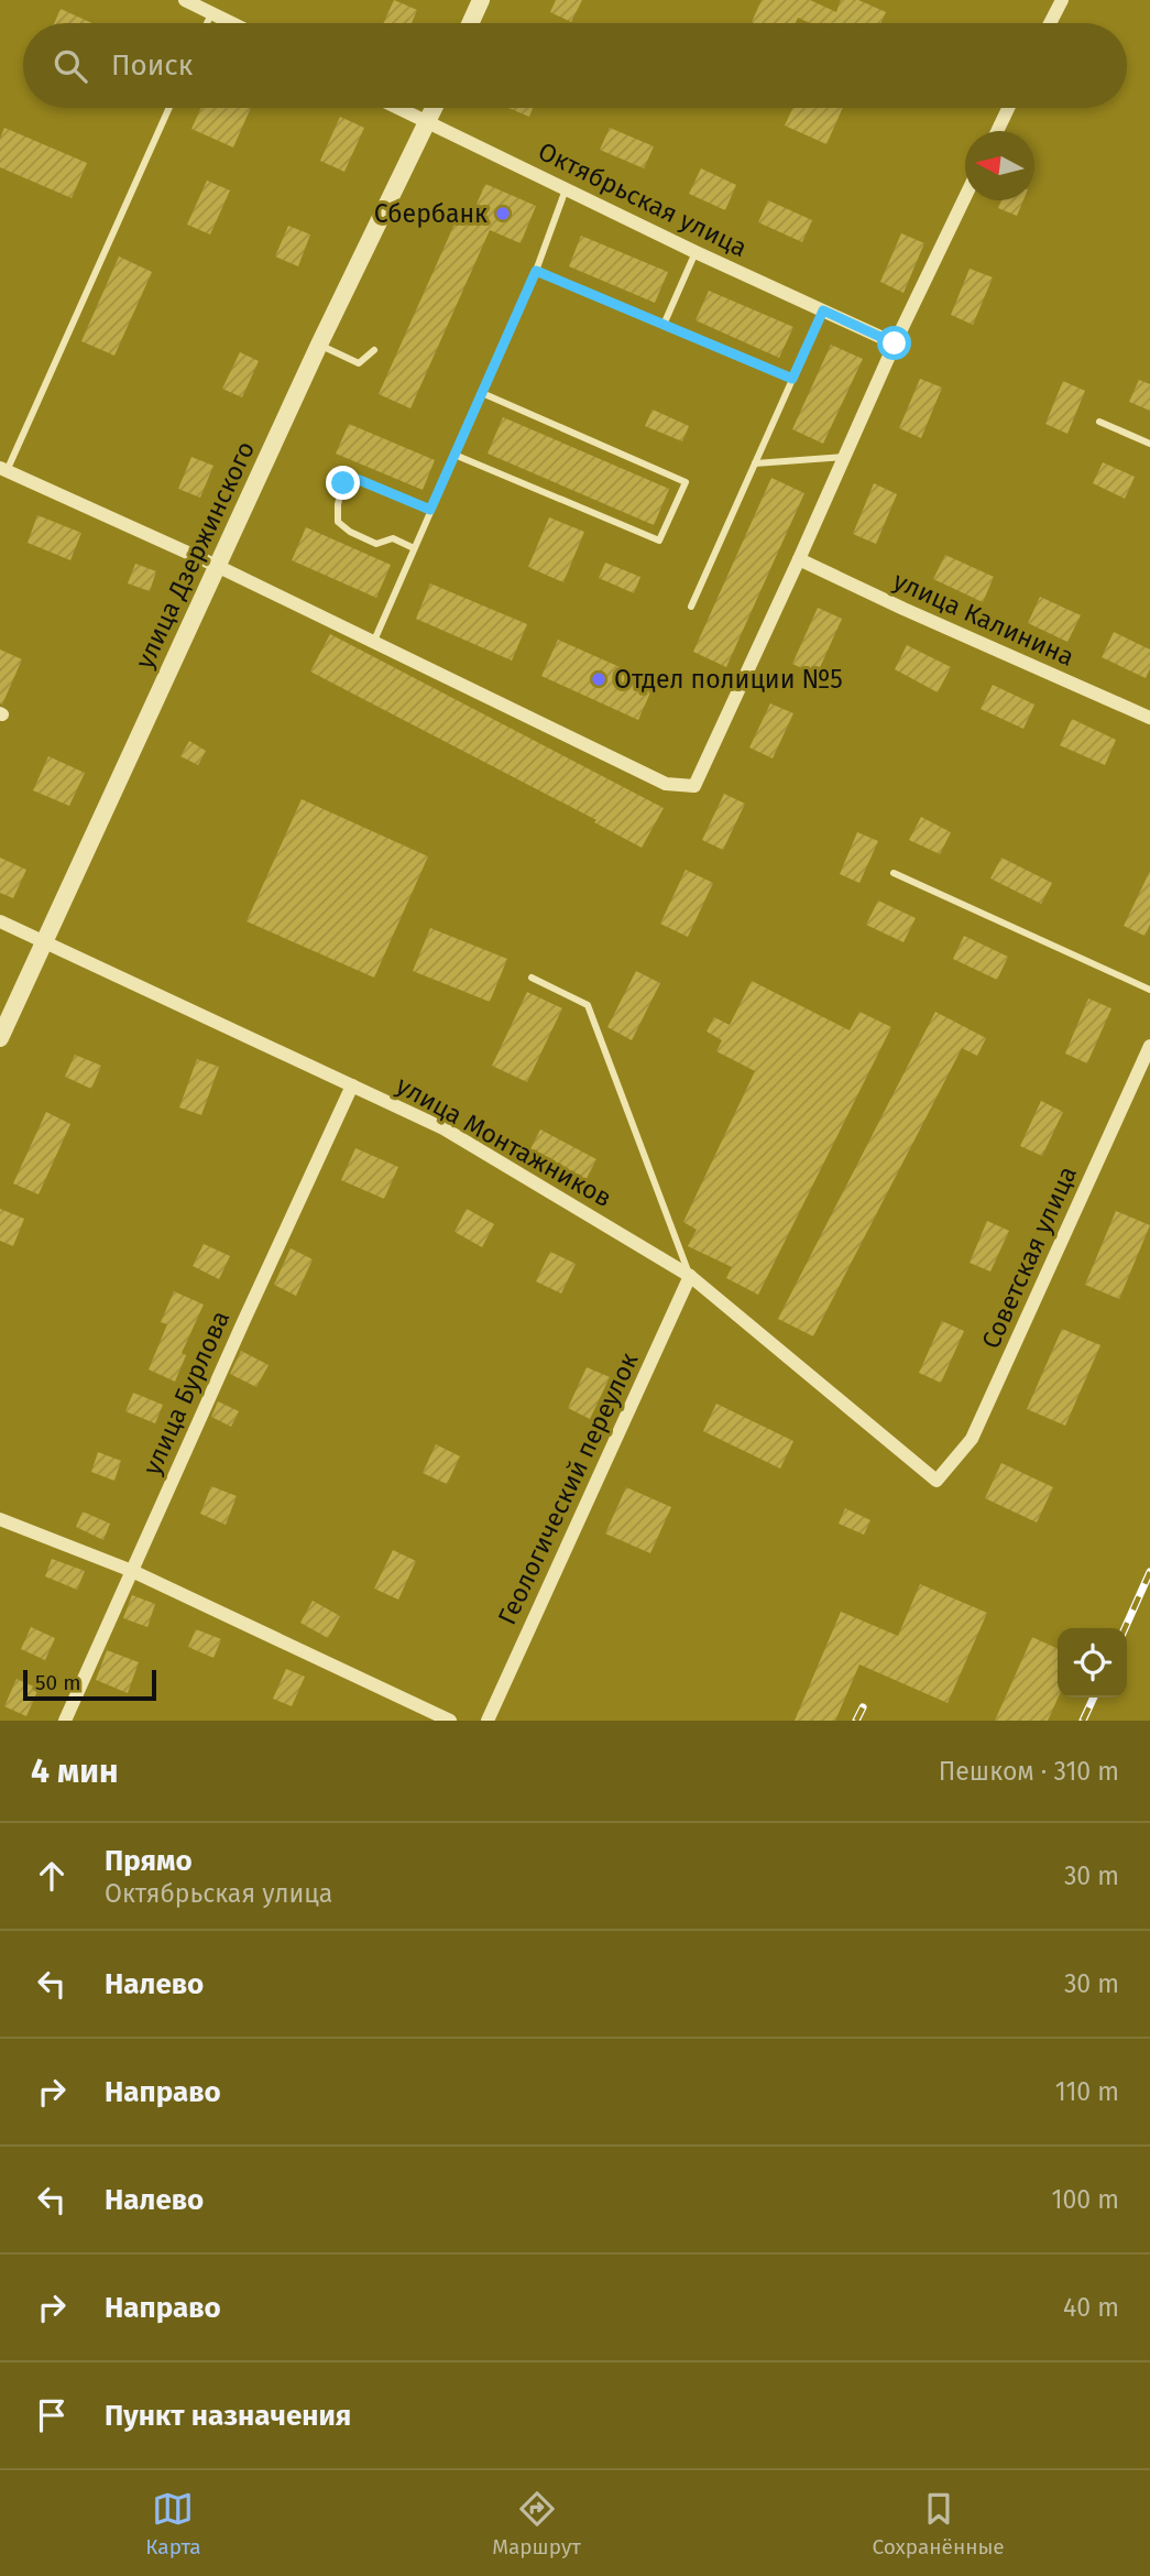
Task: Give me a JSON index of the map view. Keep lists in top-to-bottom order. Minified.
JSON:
{"streets":{"street":["Октябрьская улица","улица Дзержинского","улица Калинина","улица Монтажников","Советская улица","улица Бурлова","Геологический переулок"]},"crossings":[["Октябрьская улица","улица Дзержинского"],["улица Дзержинского","улица Монтажников"],["улица Монтажников","Советская улица"],["улица Монтажников","улица Бурлова"],["улица Монтажников","Геологический переулок"]],"places":["Сбербанк","Отдел полиции №5"],"scale_bar":"50 m","north":"left","page":{"search":"Поиск","scale":"50 m","heading":["4 мин","Пешком · 310 m"],"list":[["Прямо","Октябрьская улица","30 m"],["Налево","30 m"],["Направо","110 m"],["Налево","100 m"],["Направо","40 m"],"Пункт назначения"],"nav":["Карта","Маршрут","Сохранённые"]}}
